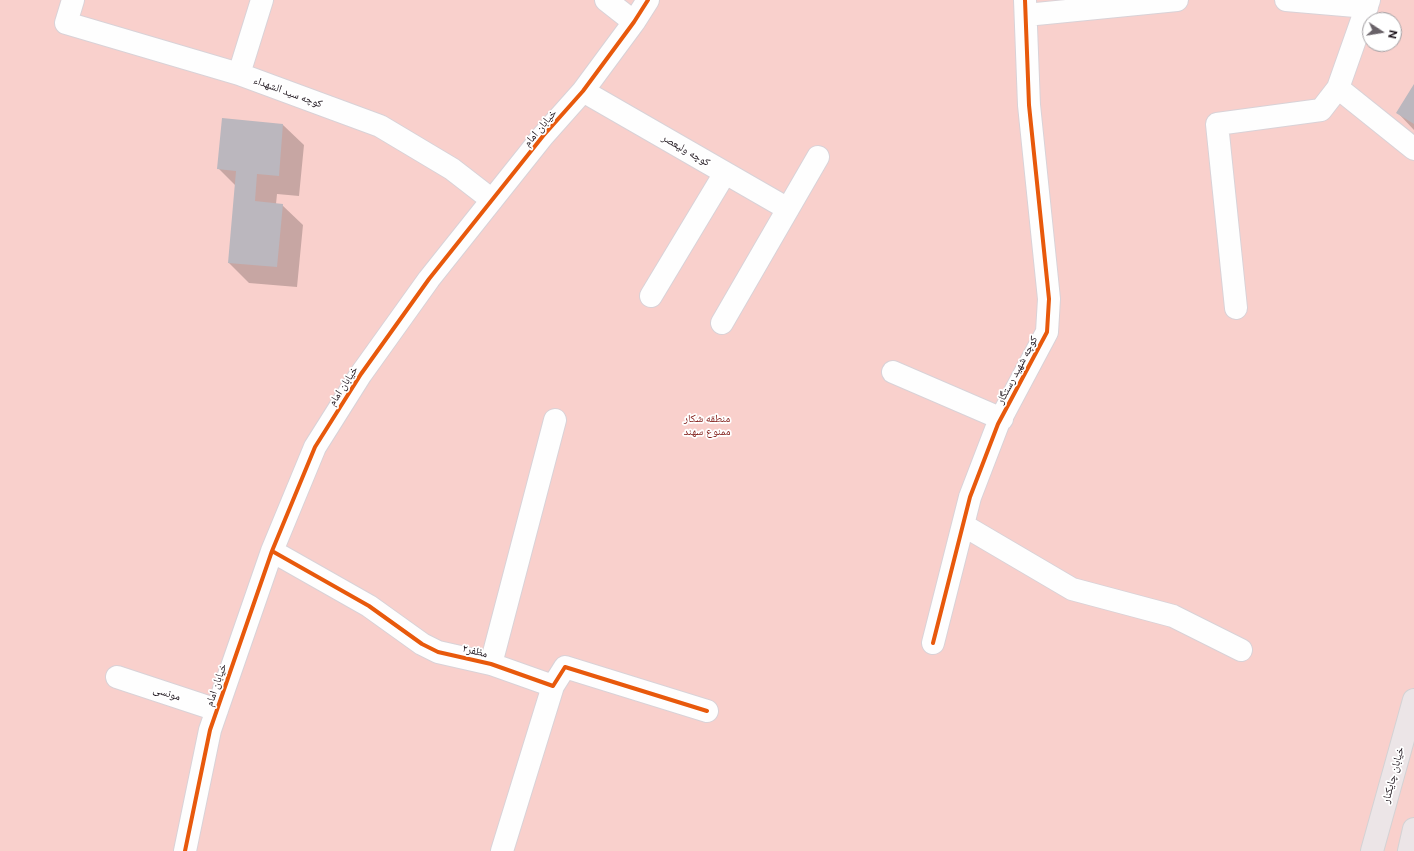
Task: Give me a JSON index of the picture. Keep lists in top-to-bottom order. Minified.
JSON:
{"streets":{"main road":["خیابان چایکنار"],"street":["کوچه سید الشهداء","خیابان امام","کوچه ولیعصر","کوچه شهید رستگار","مظفر۲","مونسی"]},"crossings":[["کوچه سید الشهداء","خیابان امام"],["خیابان امام","کوچه ولیعصر"],["خیابان امام","مظفر۲"],["خیابان امام","مونسی"]],"parks":["منطقه شکار ممنوع سهند"],"north":"right"}
